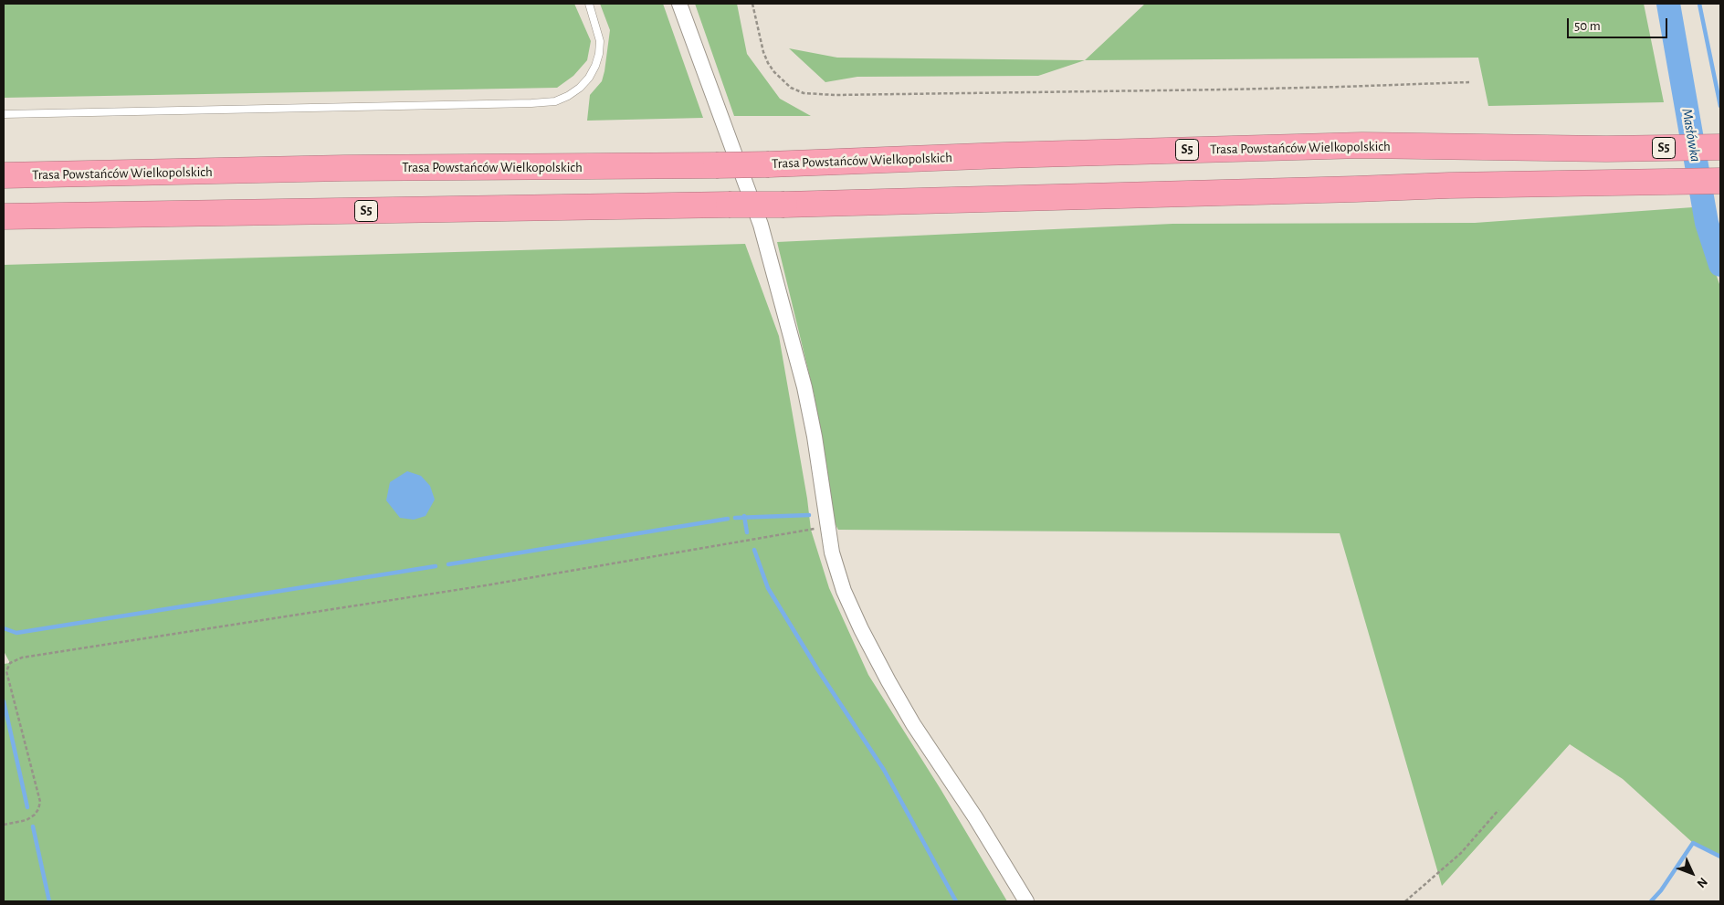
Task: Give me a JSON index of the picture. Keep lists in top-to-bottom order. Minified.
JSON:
{"streets":{"highway":["Trasa Powstańców Wielkopolskich","S5"]},"water":["Masłówka"],"scale_bar":"50 m","north":"bottom right"}
